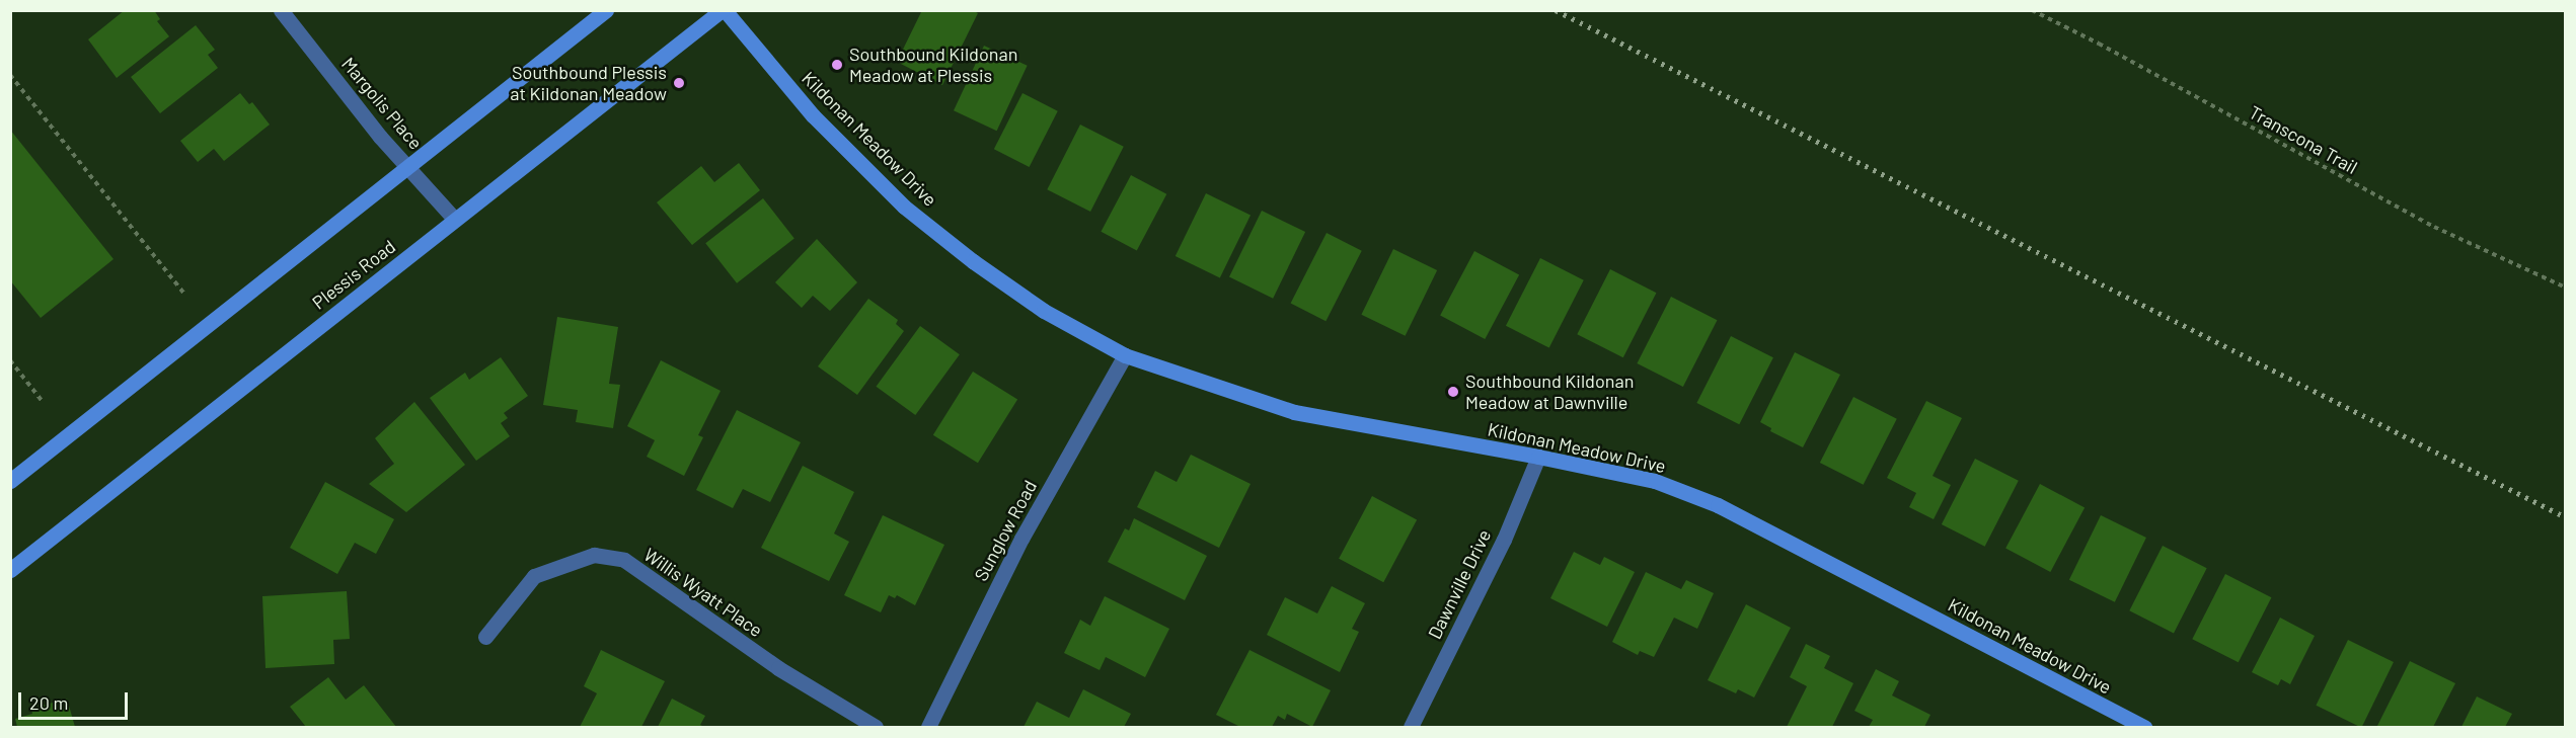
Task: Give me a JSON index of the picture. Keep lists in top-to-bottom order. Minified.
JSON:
{"streets":{"main road":["Kildonan Meadow Drive","Plessis Road"],"street":["Margolis Place","Sunglow Road","Dawnville Drive","Willis Wyatt Place"],"path":["Transcona Trail"]},"crossings":[["Margolis Place","Plessis Road"],["Kildonan Meadow Drive","Plessis Road"],["Kildonan Meadow Drive","Sunglow Road"],["Kildonan Meadow Drive","Dawnville Drive"]],"places":["Southbound Kildonan Meadow at Plessis","Southbound Plessis at Kildonan Meadow","Southbound Kildonan Meadow at Dawnville"],"scale_bar":"20 m"}
